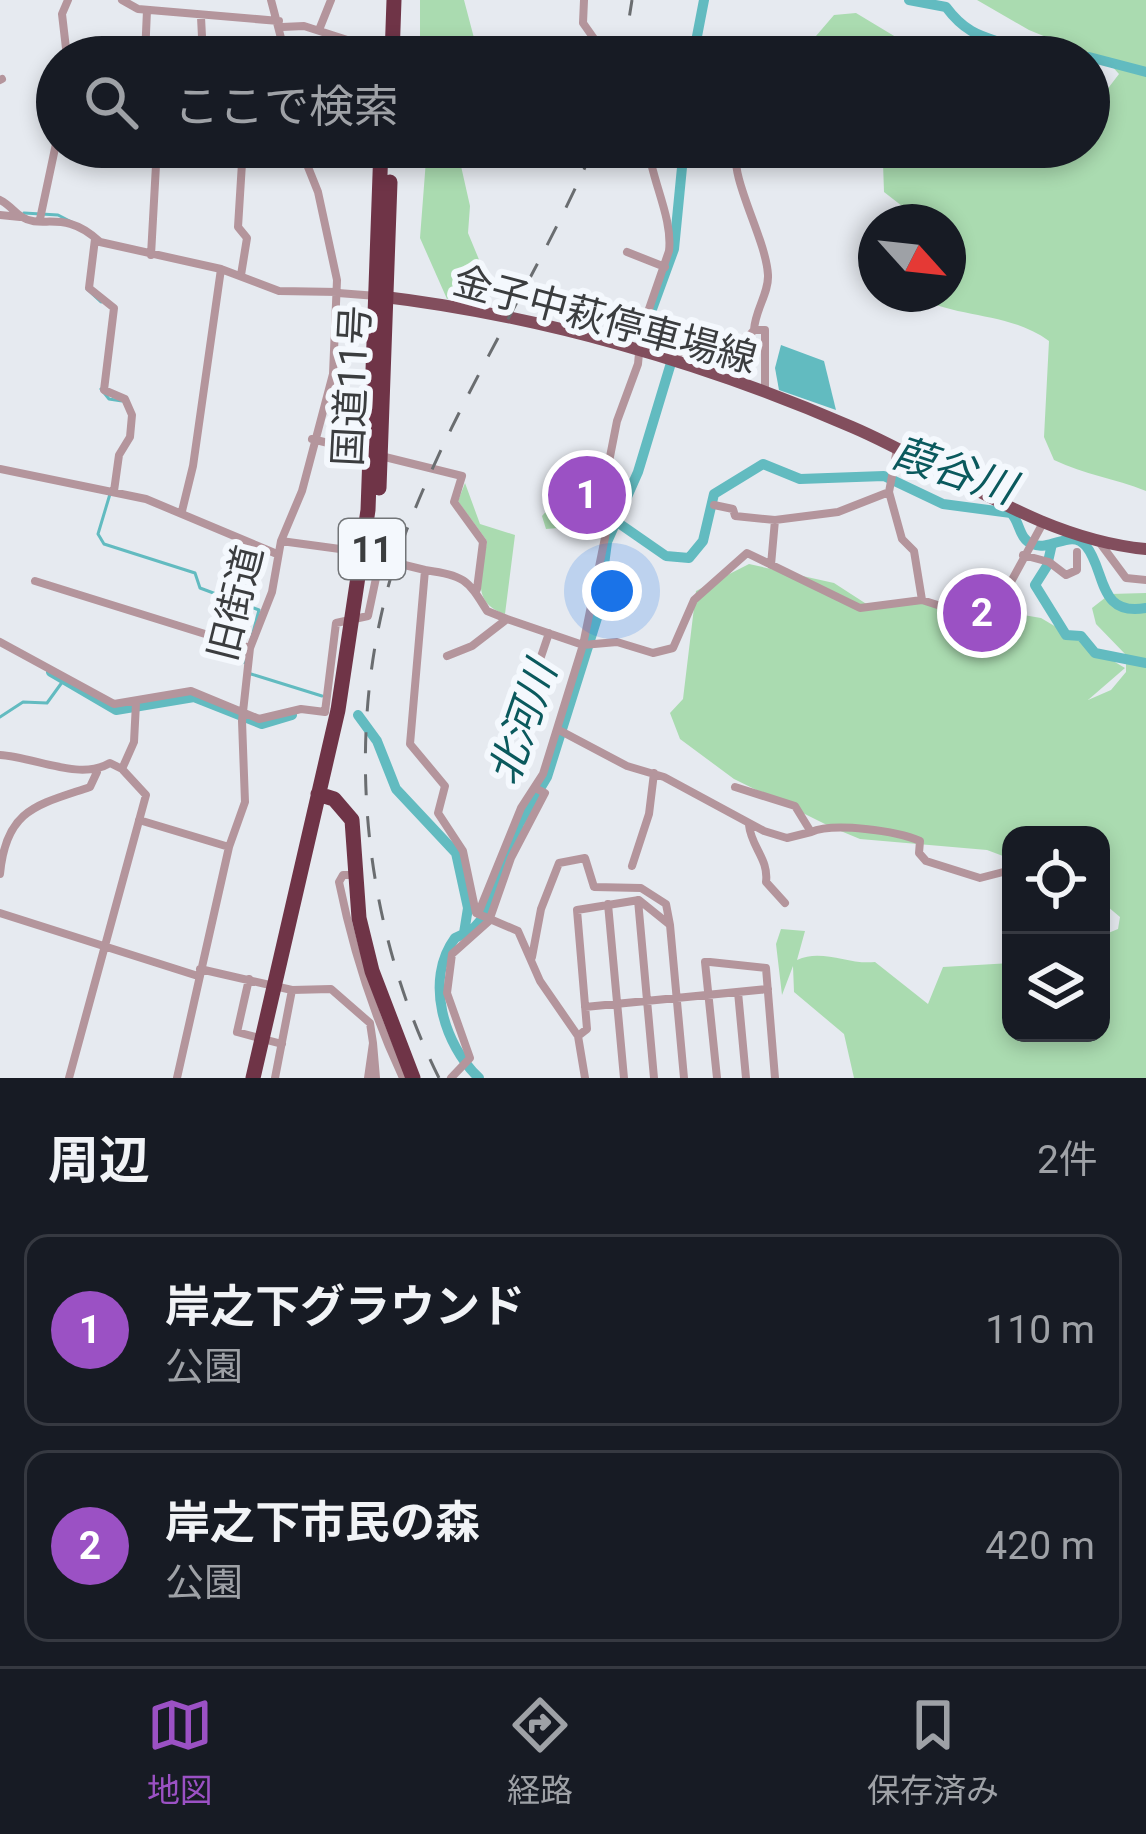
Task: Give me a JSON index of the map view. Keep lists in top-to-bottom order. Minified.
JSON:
{"streets":{"highway":["国道11号","11"],"main road":["金子中萩停車場線"],"street":["旧街道"]},"crossings":[["金子中萩停車場線","国道11号"]],"water":["葭谷川","北河川"],"north":"bottom right","page":{"search":"ここで検索","pins":["1","2"],"heading":["周辺","2件"],"list":[{"mark":"1","name":"岸之下グラウンド","note":"公園","value":"110 m"},{"mark":"2","name":"岸之下市民の森","note":"公園","value":"420 m"}],"nav":["地図","経路","保存済み"]}}
